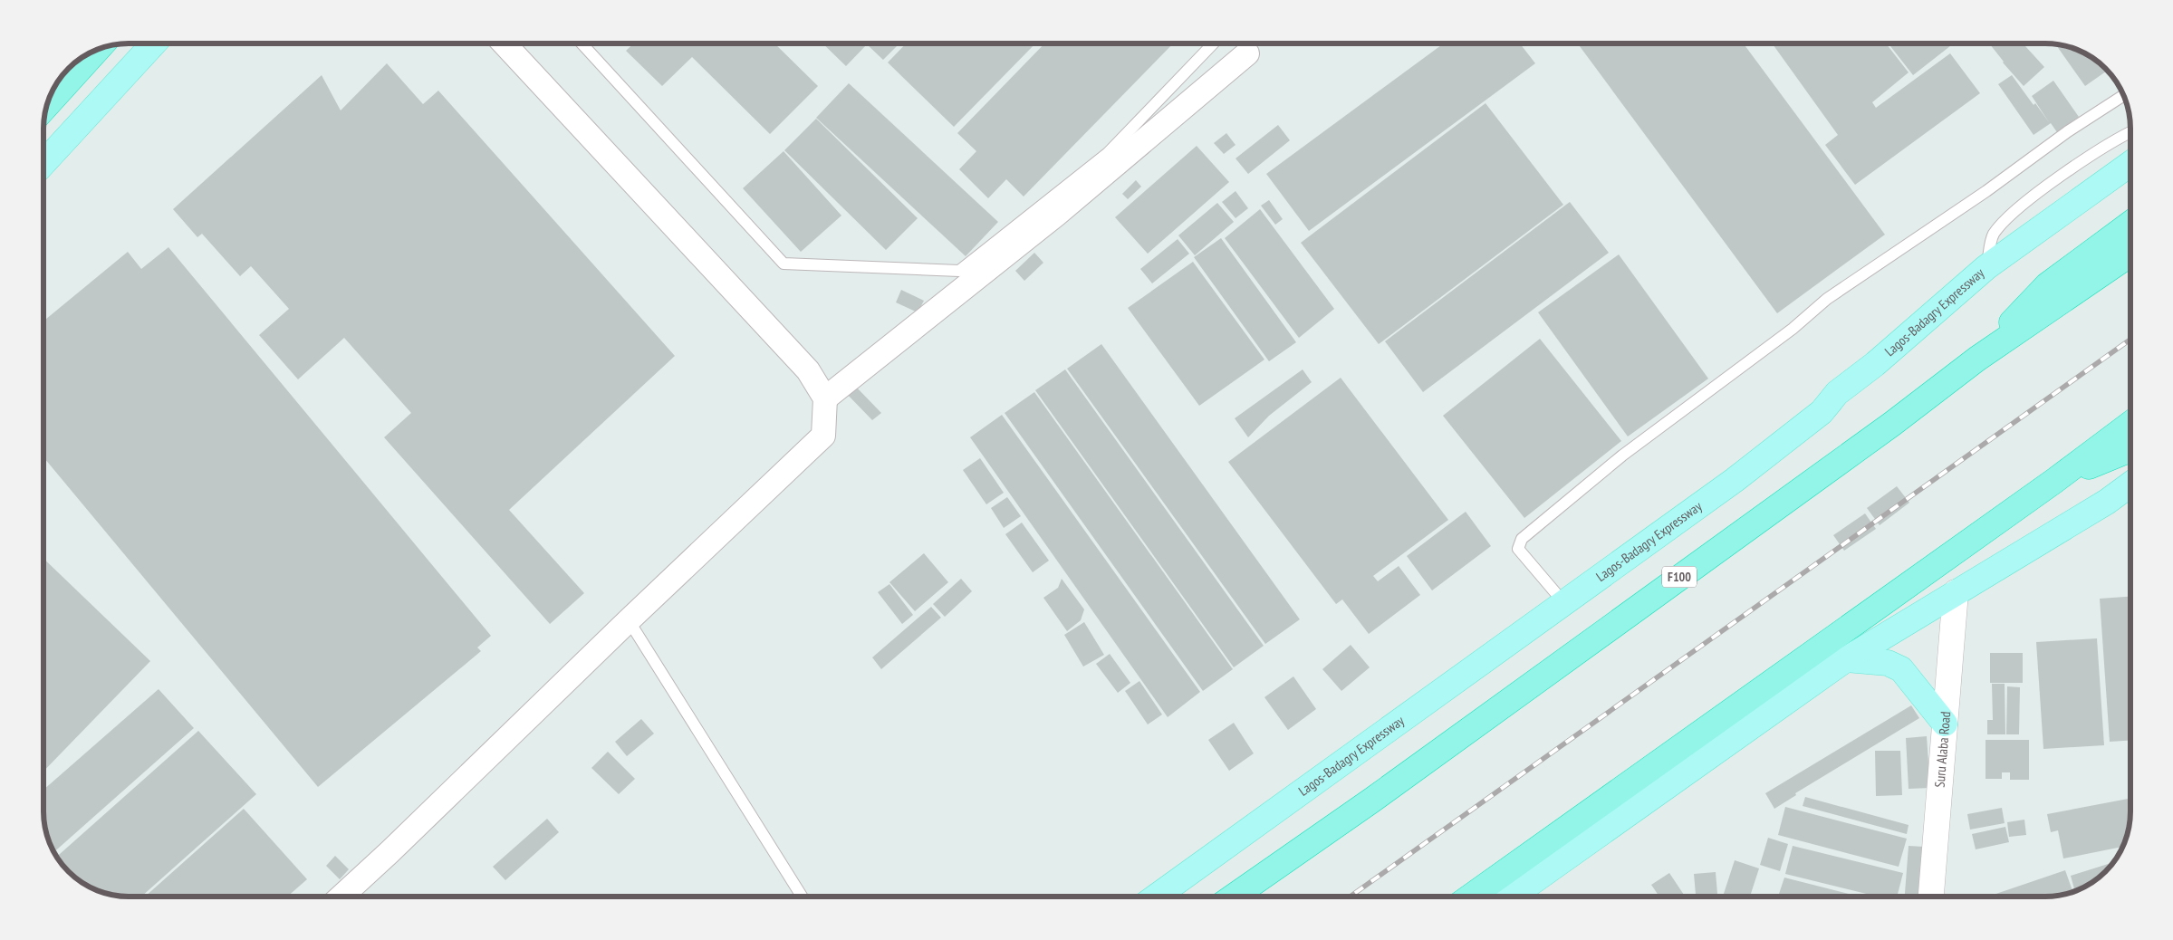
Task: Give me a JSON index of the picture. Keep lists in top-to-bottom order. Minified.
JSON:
{"streets":{"highway":["F100"],"main road":["Lagos-Badagry Expressway"],"street":["Suru Alaba Road"]}}
